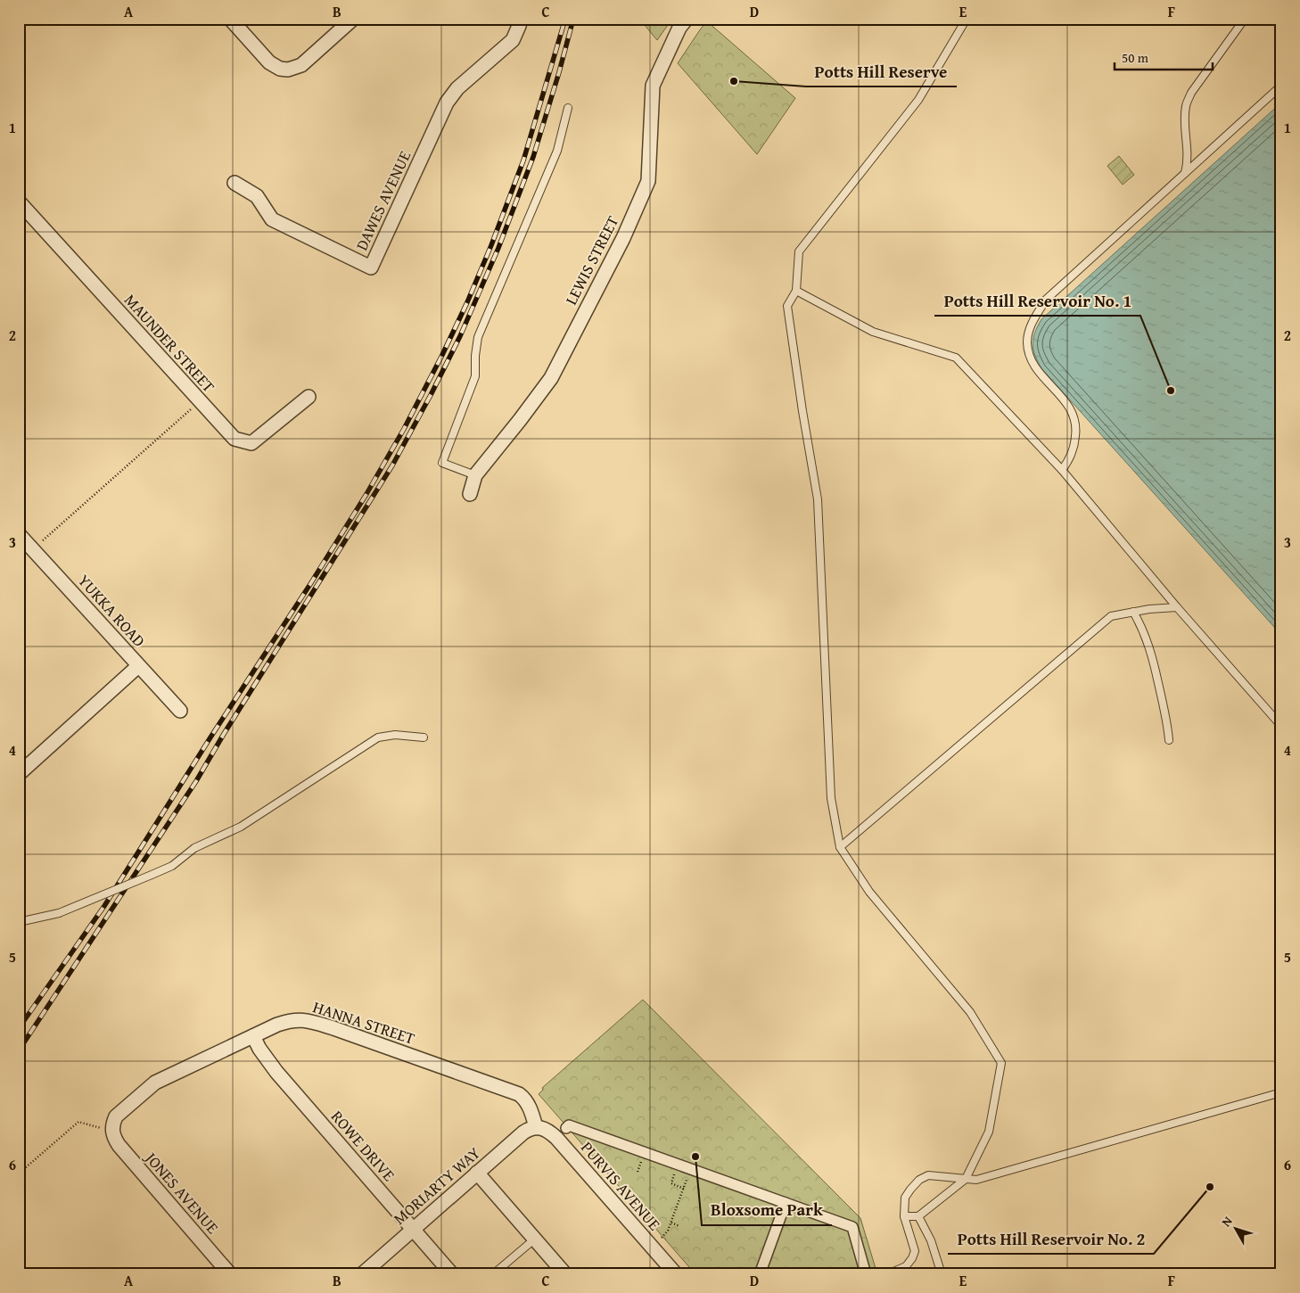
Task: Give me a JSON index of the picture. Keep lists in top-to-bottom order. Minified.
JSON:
{"streets":{"street":["DAWES AVENUE","LEWIS STREET","MAUNDER STREET","YUKKA ROAD","HANNA STREET","ROWE DRIVE","MORIARTY WAY","PURVIS AVENUE","JONES AVENUE"]},"crossings":[["HANNA STREET","ROWE DRIVE"],["HANNA STREET","MORIARTY WAY"],["HANNA STREET","PURVIS AVENUE"],["HANNA STREET","JONES AVENUE"],["ROWE DRIVE","MORIARTY WAY"],["MORIARTY WAY","PURVIS AVENUE"]],"places":["Potts Hill Reserve","Potts Hill Reservoir No. 1","Bloxsome Park","Potts Hill Reservoir No. 2"],"scale_bar":"50 m","north":"top left","grid":{"columns":["A","B","C","D","E","F"],"rows":["1","2","3","4","5","6"]}}
